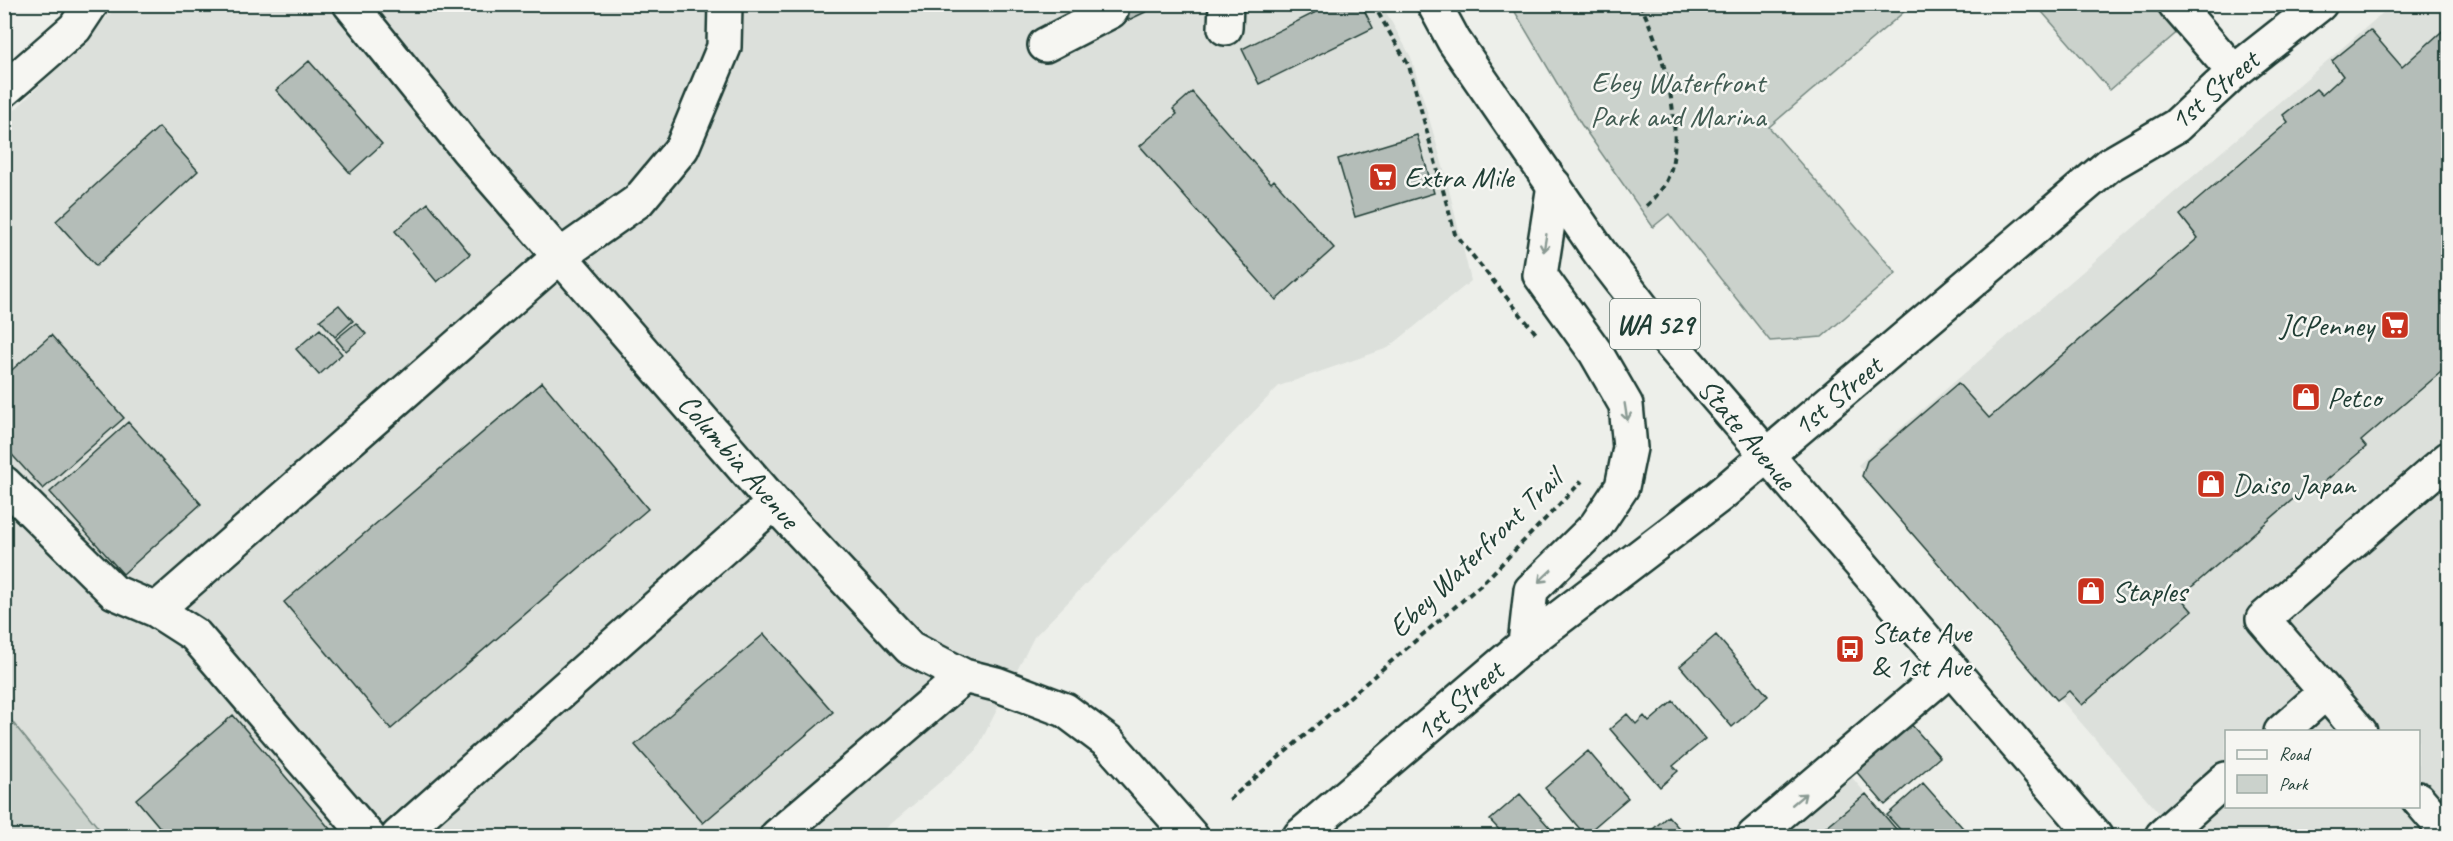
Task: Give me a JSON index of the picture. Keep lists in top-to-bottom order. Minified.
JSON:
{"streets":{"street":["1st Street","WA 529","State Avenue","Columbia Avenue"],"path":["Ebey Waterfront Trail"]},"crossings":[["1st Street","State Avenue"]],"parks":["Ebey Waterfront Park and Marina"],"places":{"supermarket":["Extra Mile","JCPenney"],"shop":["Petco","Daiso Japan","Staples"],"bus stop":["State Ave & 1st Ave"]},"legend":["Road","Park"]}
